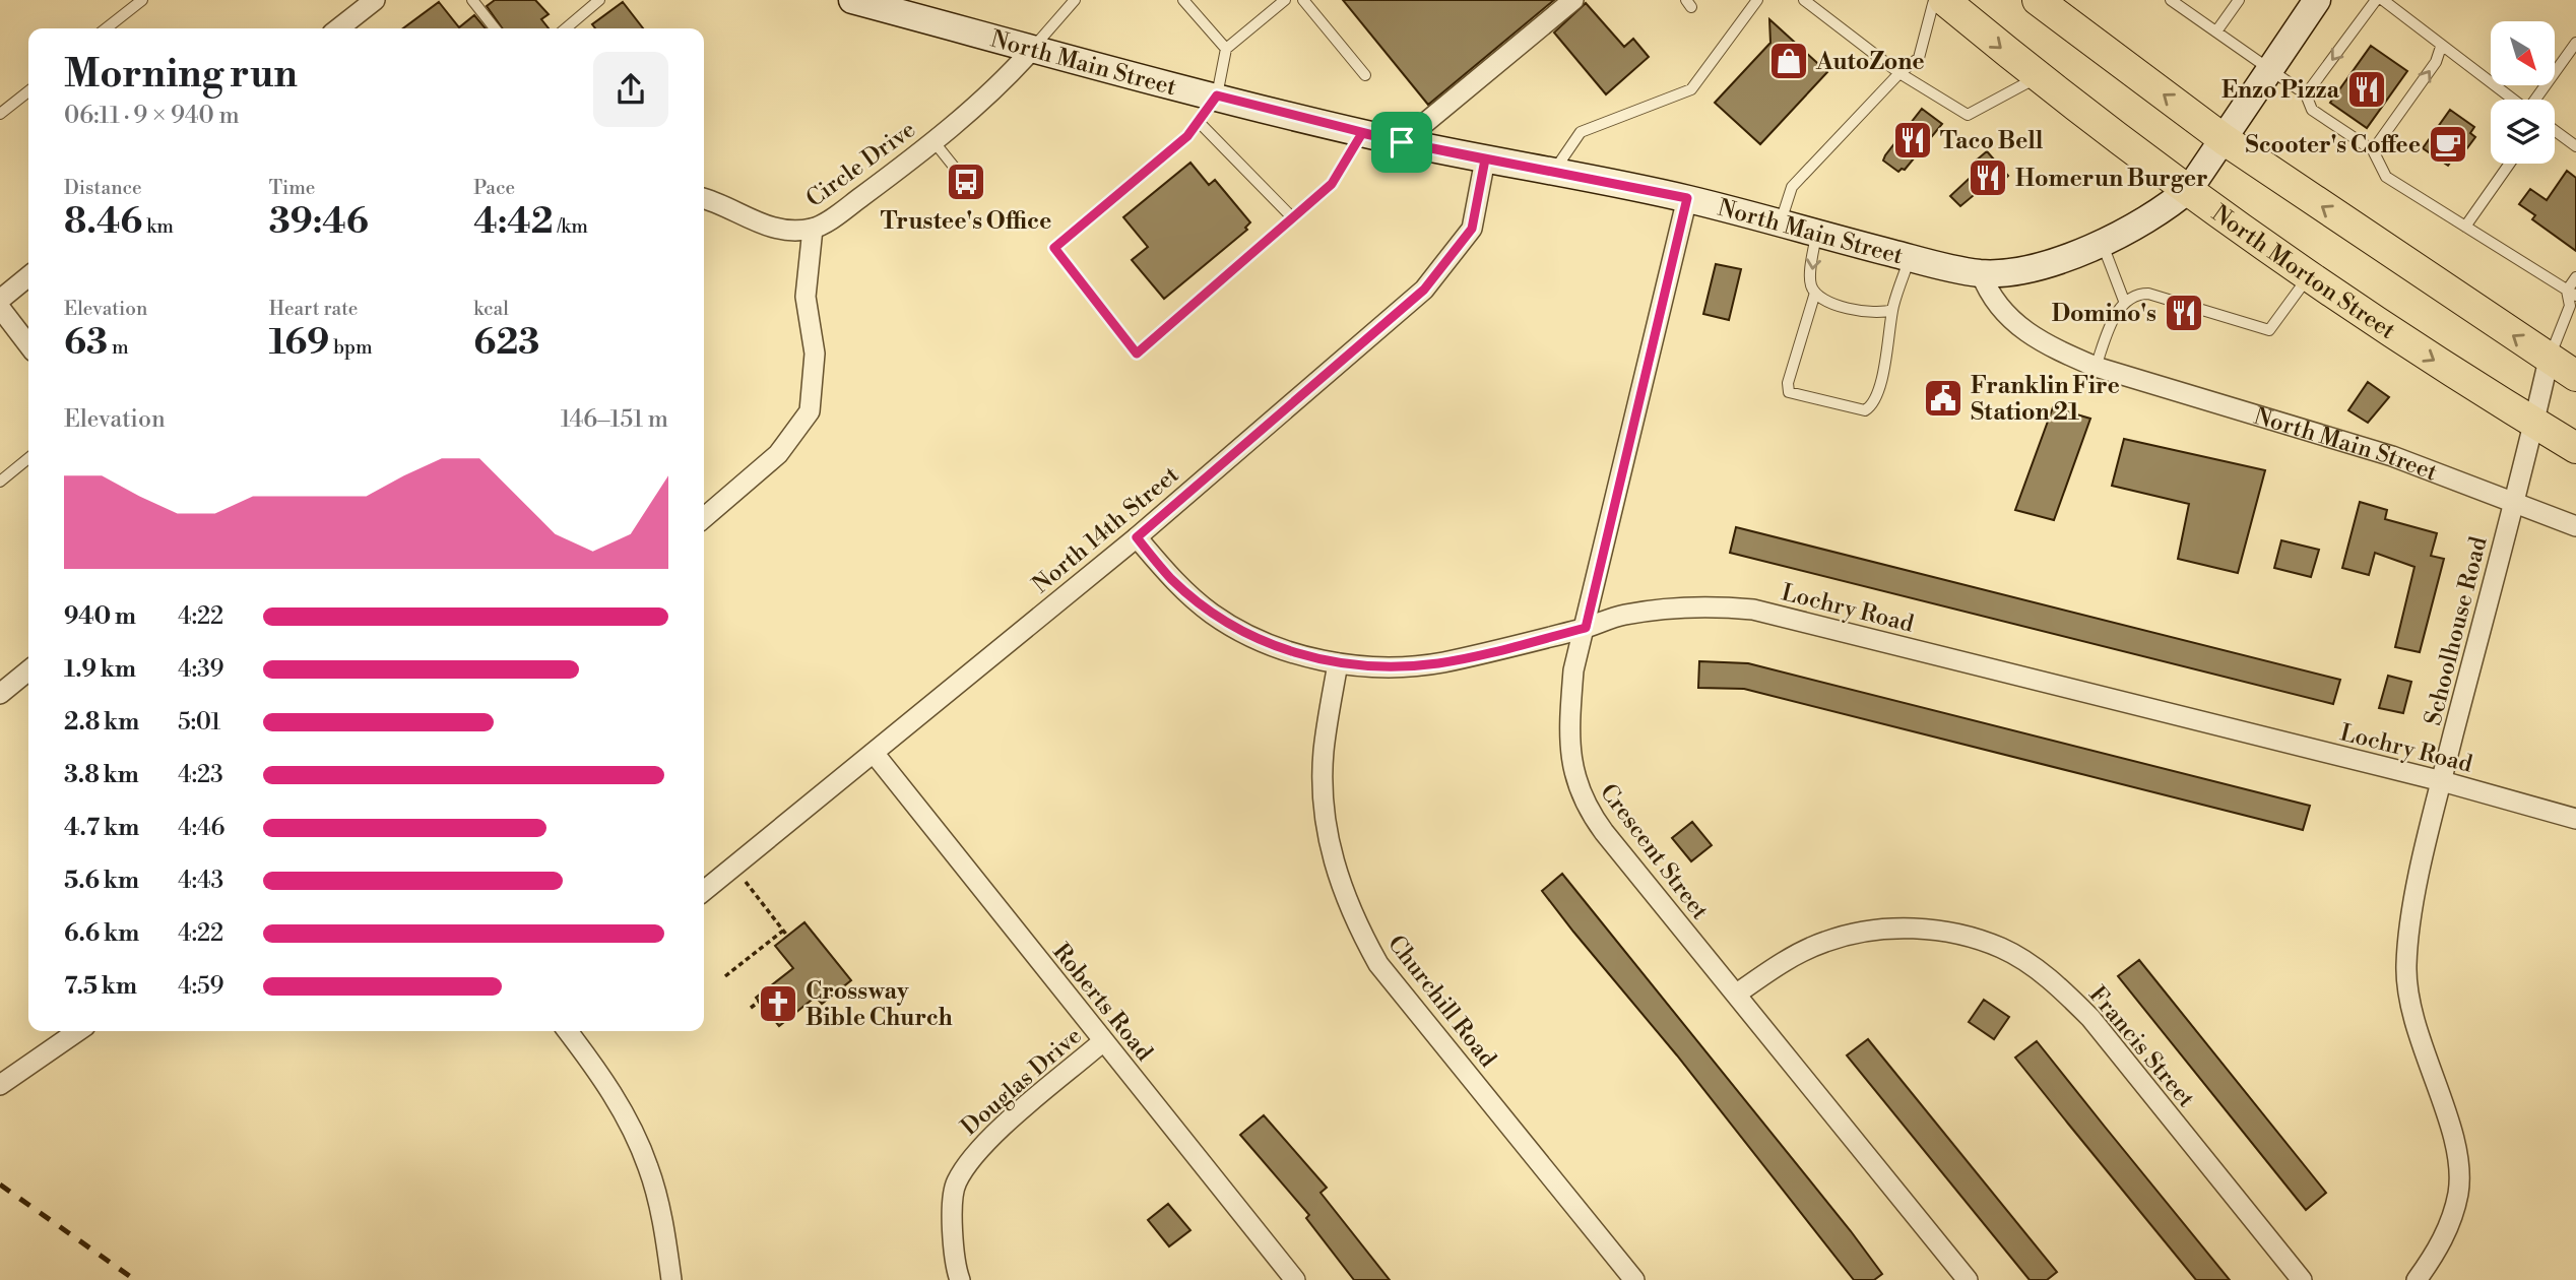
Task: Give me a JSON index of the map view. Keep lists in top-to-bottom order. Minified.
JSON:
{"streets":{"main road":["North Morton Street"],"street":["North Main Street","Circle Drive","North 14th Street","Lochry Road","Schoolhouse Road","Crescent Street","Churchill Road","Roberts Road","Francis Street","Douglas Drive"]},"crossings":[["North Main Street","Circle Drive"],["North Main Street","North Morton Street"],["North Main Street","North 14th Street"],["North Main Street","Schoolhouse Road"],["North Main Street","Crescent Street"],["North Morton Street","Schoolhouse Road"],["North 14th Street","Lochry Road"],["North 14th Street","Roberts Road"],["Lochry Road","Schoolhouse Road"],["Lochry Road","Crescent Street"],["Lochry Road","Churchill Road"],["Crescent Street","Francis Street"],["Roberts Road","Douglas Drive"]],"places":{"shop":["AutoZone"],"restaurant":["Enzo Pizza","Taco Bell","Homerun Burger","Domino's"],"cafe":["Scooter's Coffee"],"bus stop":["Trustee's Office"],"public building":["Franklin Fire Station 21"],"church":["Crossway Bible Church"]},"north":"bottom right","page":{"heading":["Morning run","06:11 · 9 × 940 m"],"stats":[["Distance","8.46 km"],["Time","39:46"],["Pace","4:42 /km"],["Elevation","63 m"],["Heart rate","169 bpm"],["kcal","623"]],"chart":["Elevation","146–151 m"],"list":[{"name":"940 m","note":"4:22"},{"name":"1.9 km","note":"4:39"},{"name":"2.8 km","note":"5:01"},{"name":"3.8 km","note":"4:23"},{"name":"4.7 km","note":"4:46"},{"name":"5.6 km","note":"4:43"},{"name":"6.6 km","note":"4:22"},{"name":"7.5 km","note":"4:59"}]}}
